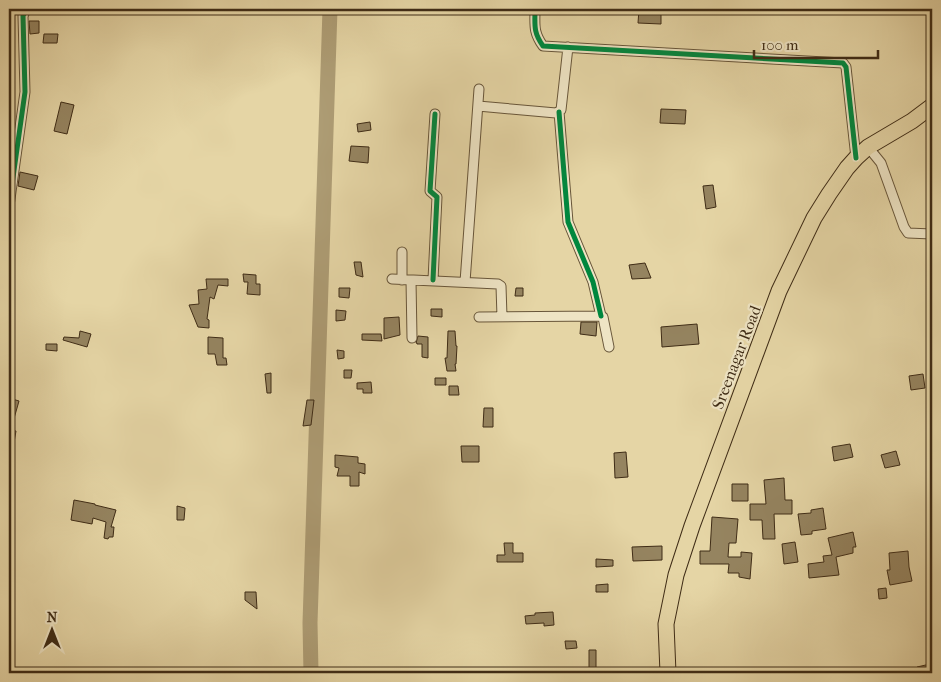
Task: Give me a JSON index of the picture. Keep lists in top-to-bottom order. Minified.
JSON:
{"streets":{"main road":["Sreenagar Road"]},"scale_bar":"100 m","north":"top"}
